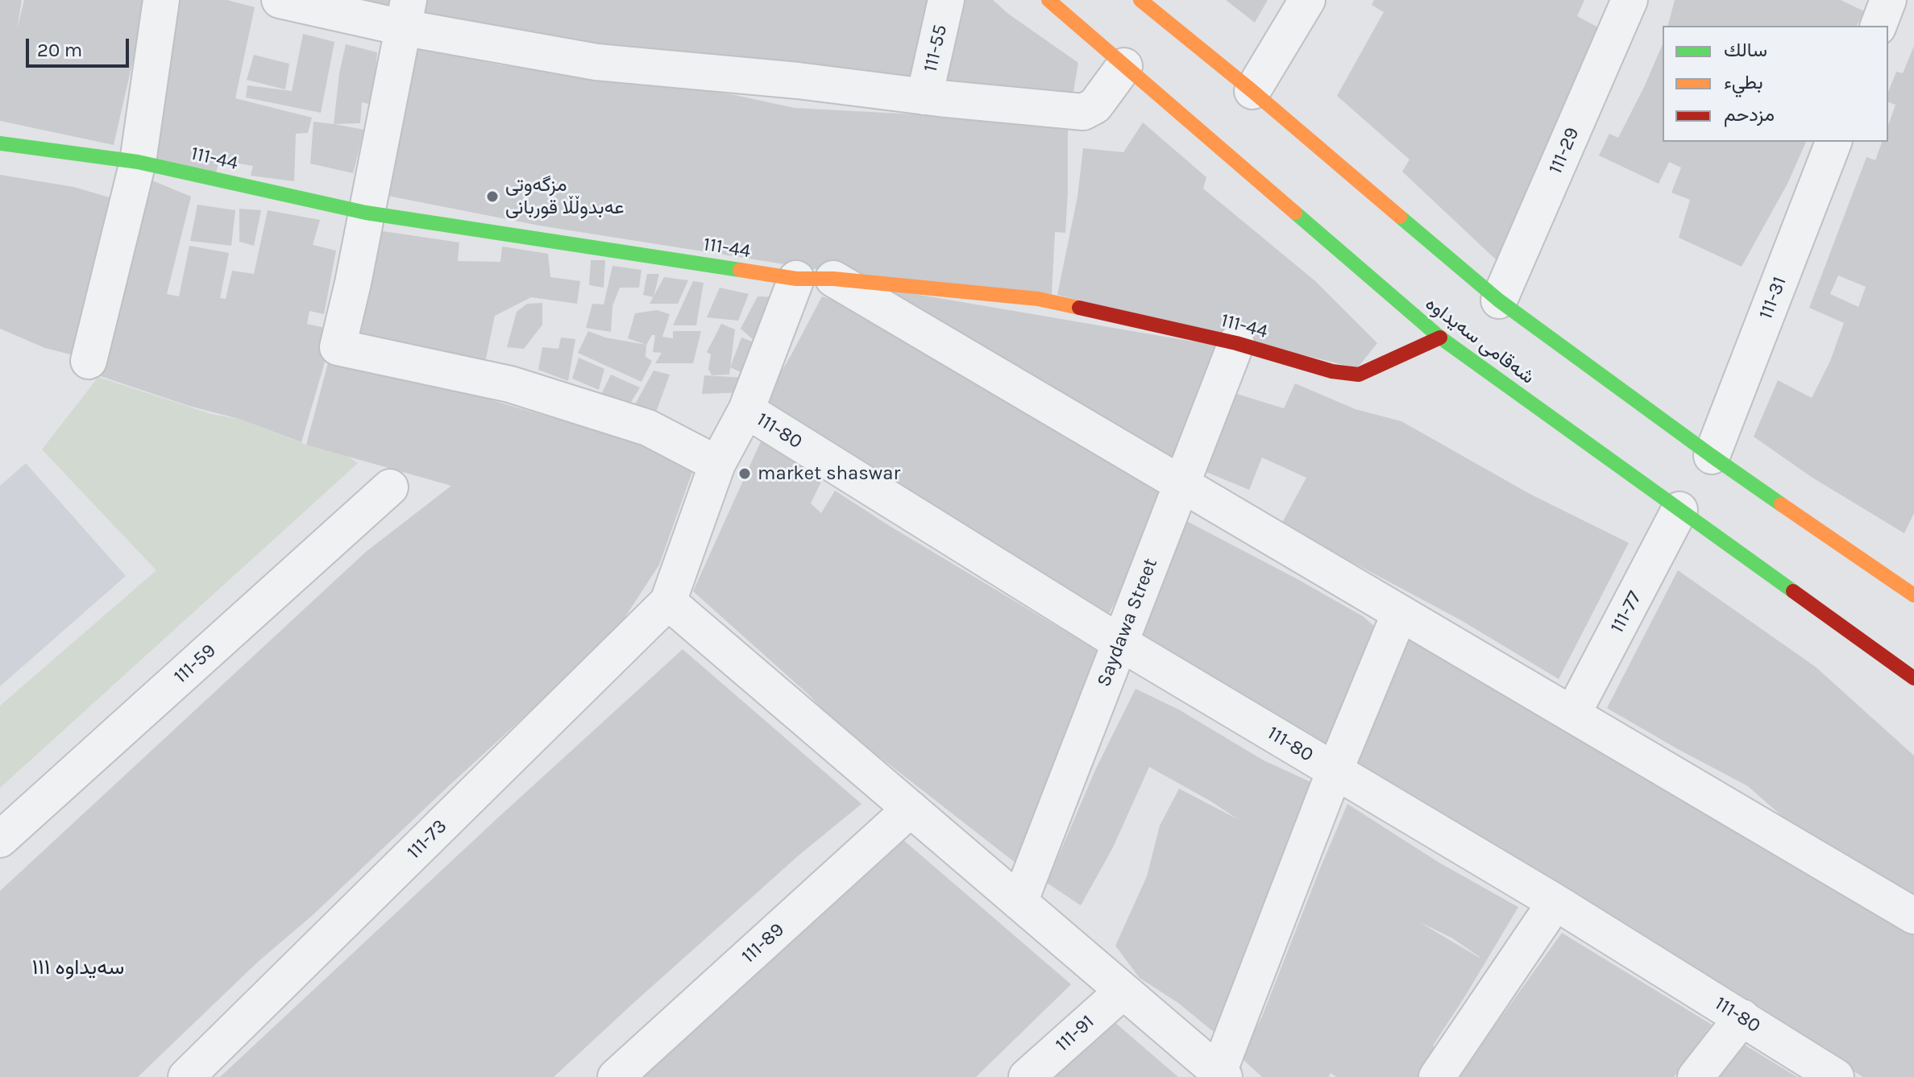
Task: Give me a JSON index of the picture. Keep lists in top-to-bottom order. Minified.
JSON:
{"streets":{"street":["111-55","111-29","111-44","111-31","شەقامی سەیداوە","111-80","111-77","Saydawa Street","111-59","111-73","111-89","111-91"]},"crossings":[["111-44","شەقامی سەیداوە"],["111-44","Saydawa Street"],["شەقامی سەیداوە","111-77"],["111-80","Saydawa Street"]],"districts":["سەیداوە ١١١"],"places":["مزگەوتی عەبدوڵڵا قوربانی","market shaswar"],"legend":["سالك","بطيء","مزدحم"],"scale_bar":"20 m"}
